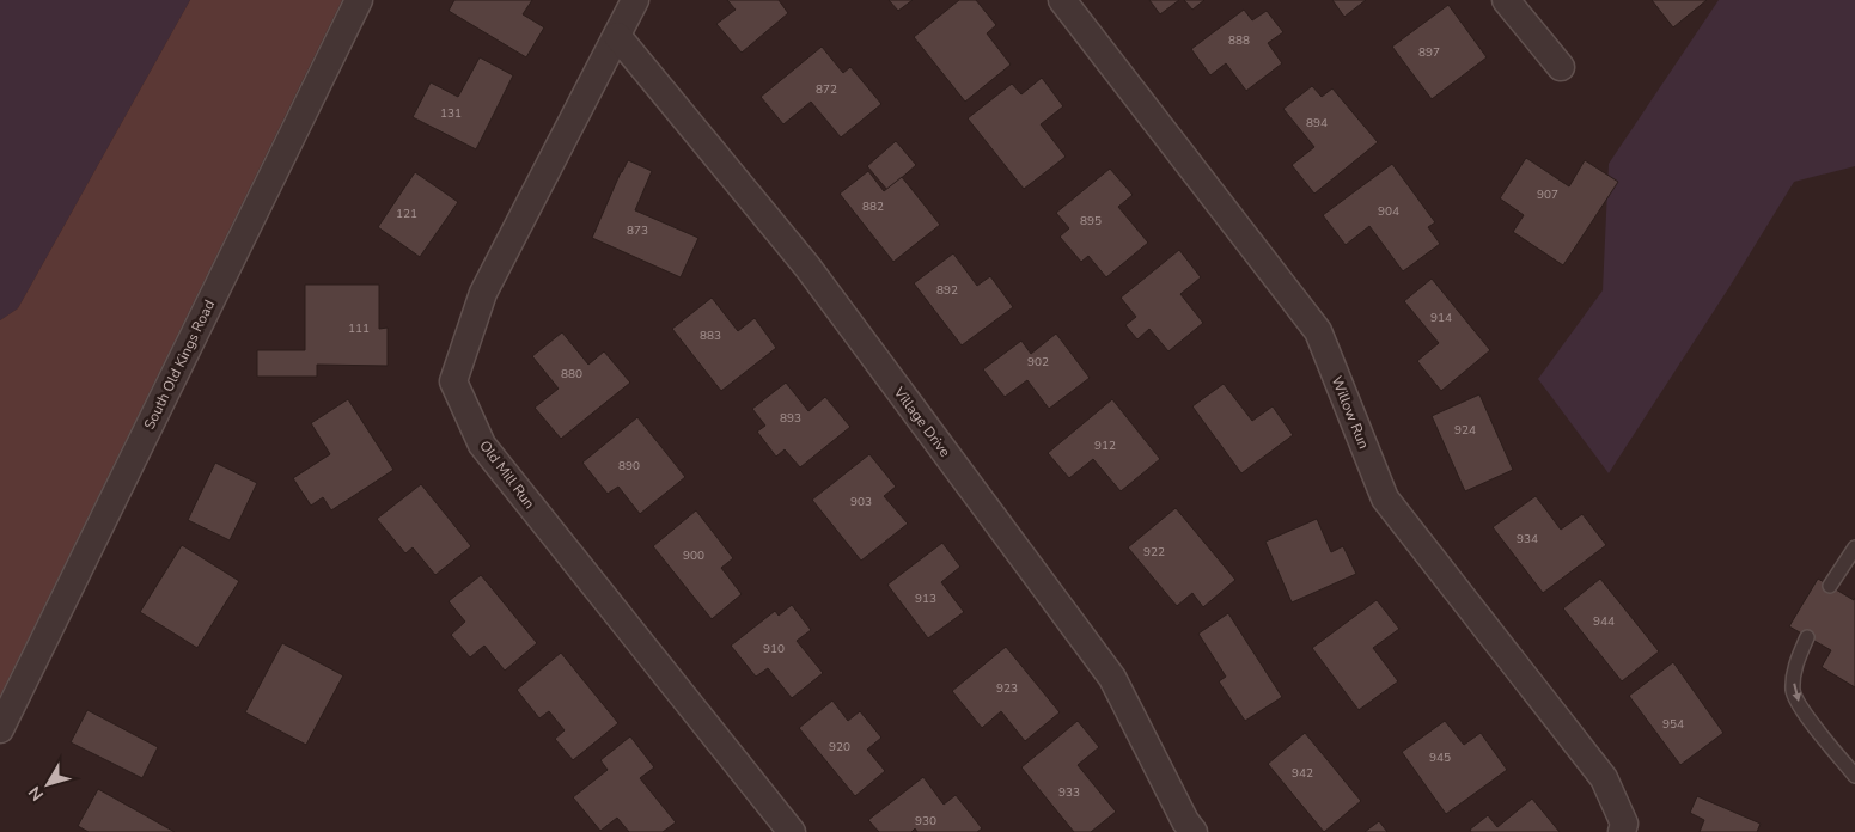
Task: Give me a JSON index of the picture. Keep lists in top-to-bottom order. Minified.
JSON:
{"streets":{"street":["South Old Kings Road","Willow Run","Village Drive","Old Mill Run"]},"crossings":[["Village Drive","Old Mill Run"]],"house_numbers":["888","897","872","131","894","907","882","904","121","895","873","892","914","111","883","902","880","893","924","912","890","903","934","922","900","913","944","910","923","954","920","945","942","933","930"],"north":"bottom left"}
